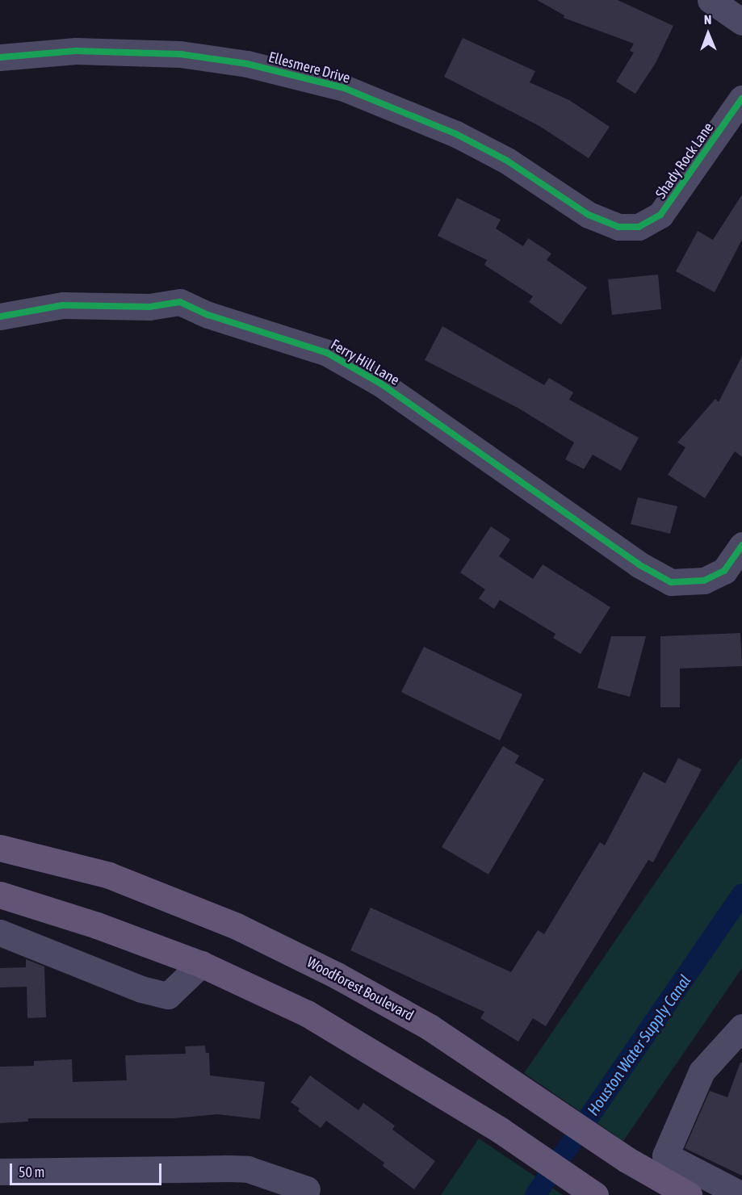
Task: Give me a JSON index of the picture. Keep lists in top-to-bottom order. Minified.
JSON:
{"streets":{"main road":["Woodforest Boulevard"],"street":["Ellesmere Drive","Shady Rock Lane","Ferry Hill Lane"]},"crossings":[["Ellesmere Drive","Shady Rock Lane"]],"water":["Houston Water Supply Canal"],"scale_bar":"50 m","north":"top"}
